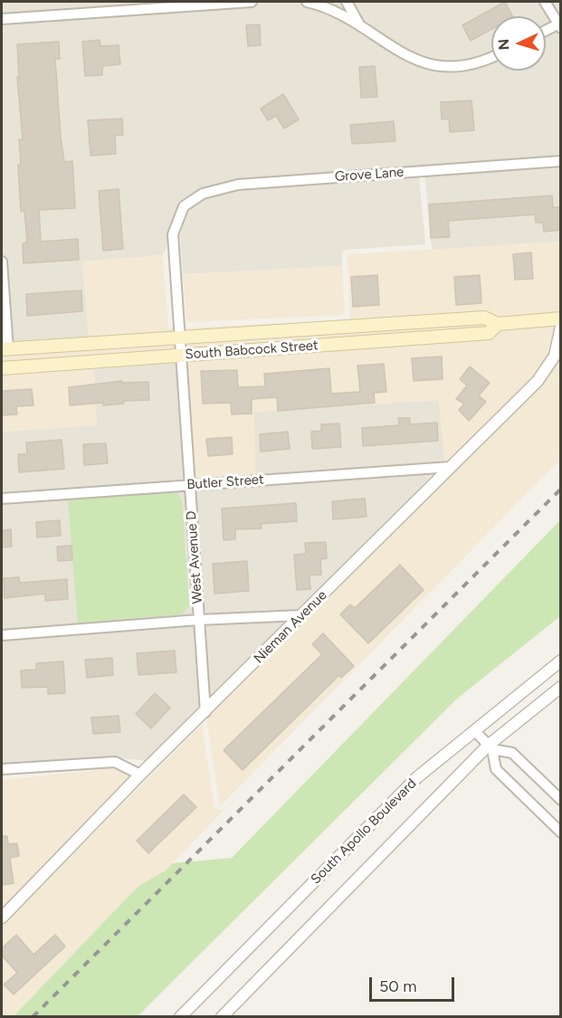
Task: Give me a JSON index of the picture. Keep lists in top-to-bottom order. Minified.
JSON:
{"streets":{"main road":["South Babcock Street"],"street":["Grove Lane","Butler Street","West Avenue D","Nieman Avenue","South Apollo Boulevard"]},"crossings":[["Grove Lane","West Avenue D"],["South Babcock Street","West Avenue D"],["Butler Street","West Avenue D"],["Butler Street","Nieman Avenue"],["West Avenue D","Nieman Avenue"]],"scale_bar":"50 m","north":"left"}
